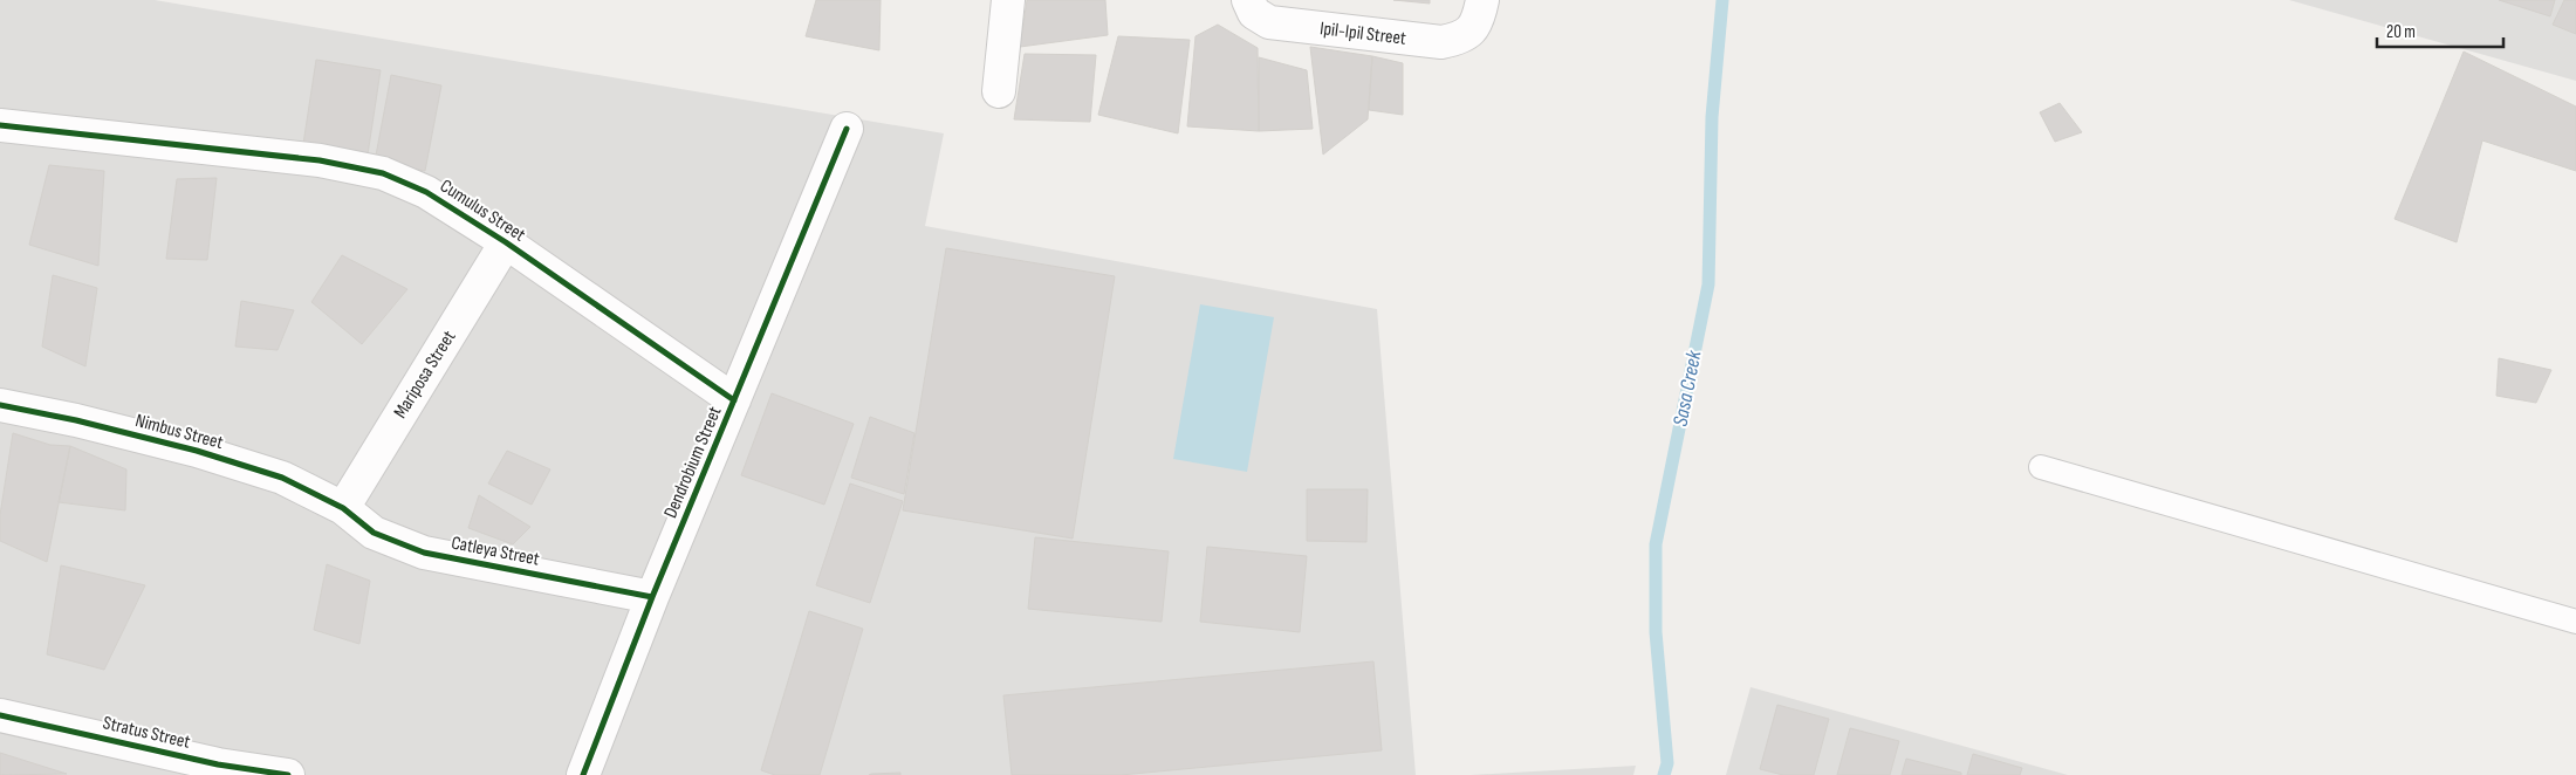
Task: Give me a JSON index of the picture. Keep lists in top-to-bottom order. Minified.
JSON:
{"streets":{"street":["Ipil-Ipil Street","Cumulus Street","Mariposa Street","Nimbus Street","Dendrobium Street","Catleya Street","Stratus Street"]},"crossings":[["Cumulus Street","Mariposa Street"],["Cumulus Street","Dendrobium Street"],["Mariposa Street","Nimbus Street"],["Mariposa Street","Catleya Street"],["Nimbus Street","Catleya Street"],["Dendrobium Street","Catleya Street"]],"water":["Sasa Creek"],"scale_bar":"20 m"}
